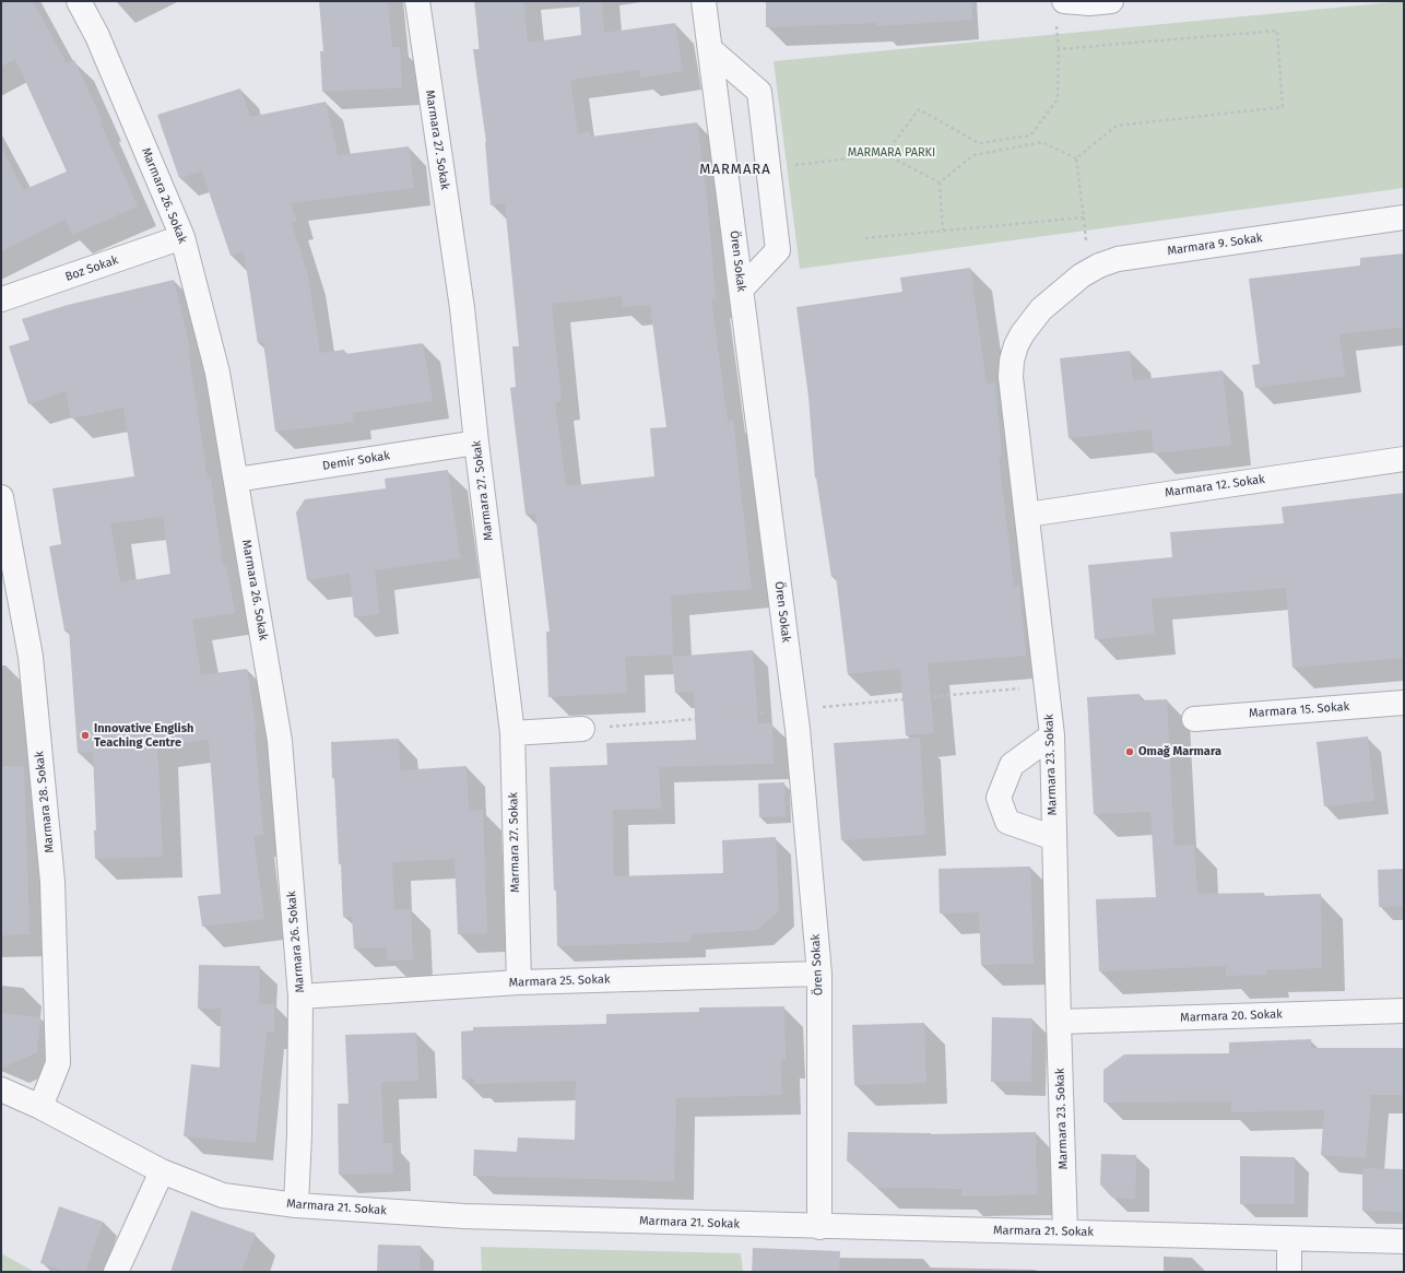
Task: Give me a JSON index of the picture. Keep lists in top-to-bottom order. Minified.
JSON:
{"streets":{"street":["Marmara 27. Sokak","Marmara 26. Sokak","Marmara 9. Sokak","Ören Sokak","Boz Sokak","Demir Sokak","Marmara 12. Sokak","Marmara 15. Sokak","Marmara 23. Sokak","Marmara 28. Sokak","Marmara 25. Sokak","Marmara 20. Sokak","Marmara 21. Sokak"]},"crossings":[["Marmara 27. Sokak","Demir Sokak"],["Marmara 27. Sokak","Marmara 25. Sokak"],["Marmara 26. Sokak","Boz Sokak"],["Marmara 26. Sokak","Demir Sokak"],["Marmara 26. Sokak","Marmara 25. Sokak"],["Marmara 26. Sokak","Marmara 21. Sokak"],["Marmara 9. Sokak","Marmara 23. Sokak"],["Ören Sokak","Marmara 25. Sokak"],["Ören Sokak","Marmara 21. Sokak"],["Marmara 12. Sokak","Marmara 23. Sokak"],["Marmara 23. Sokak","Marmara 20. Sokak"],["Marmara 23. Sokak","Marmara 21. Sokak"],["Marmara 28. Sokak","Marmara 21. Sokak"]],"districts":["MARMARA"],"parks":["MARMARA PARKI"],"places":["Innovative English Teaching Centre","Omağ Marmara"]}
